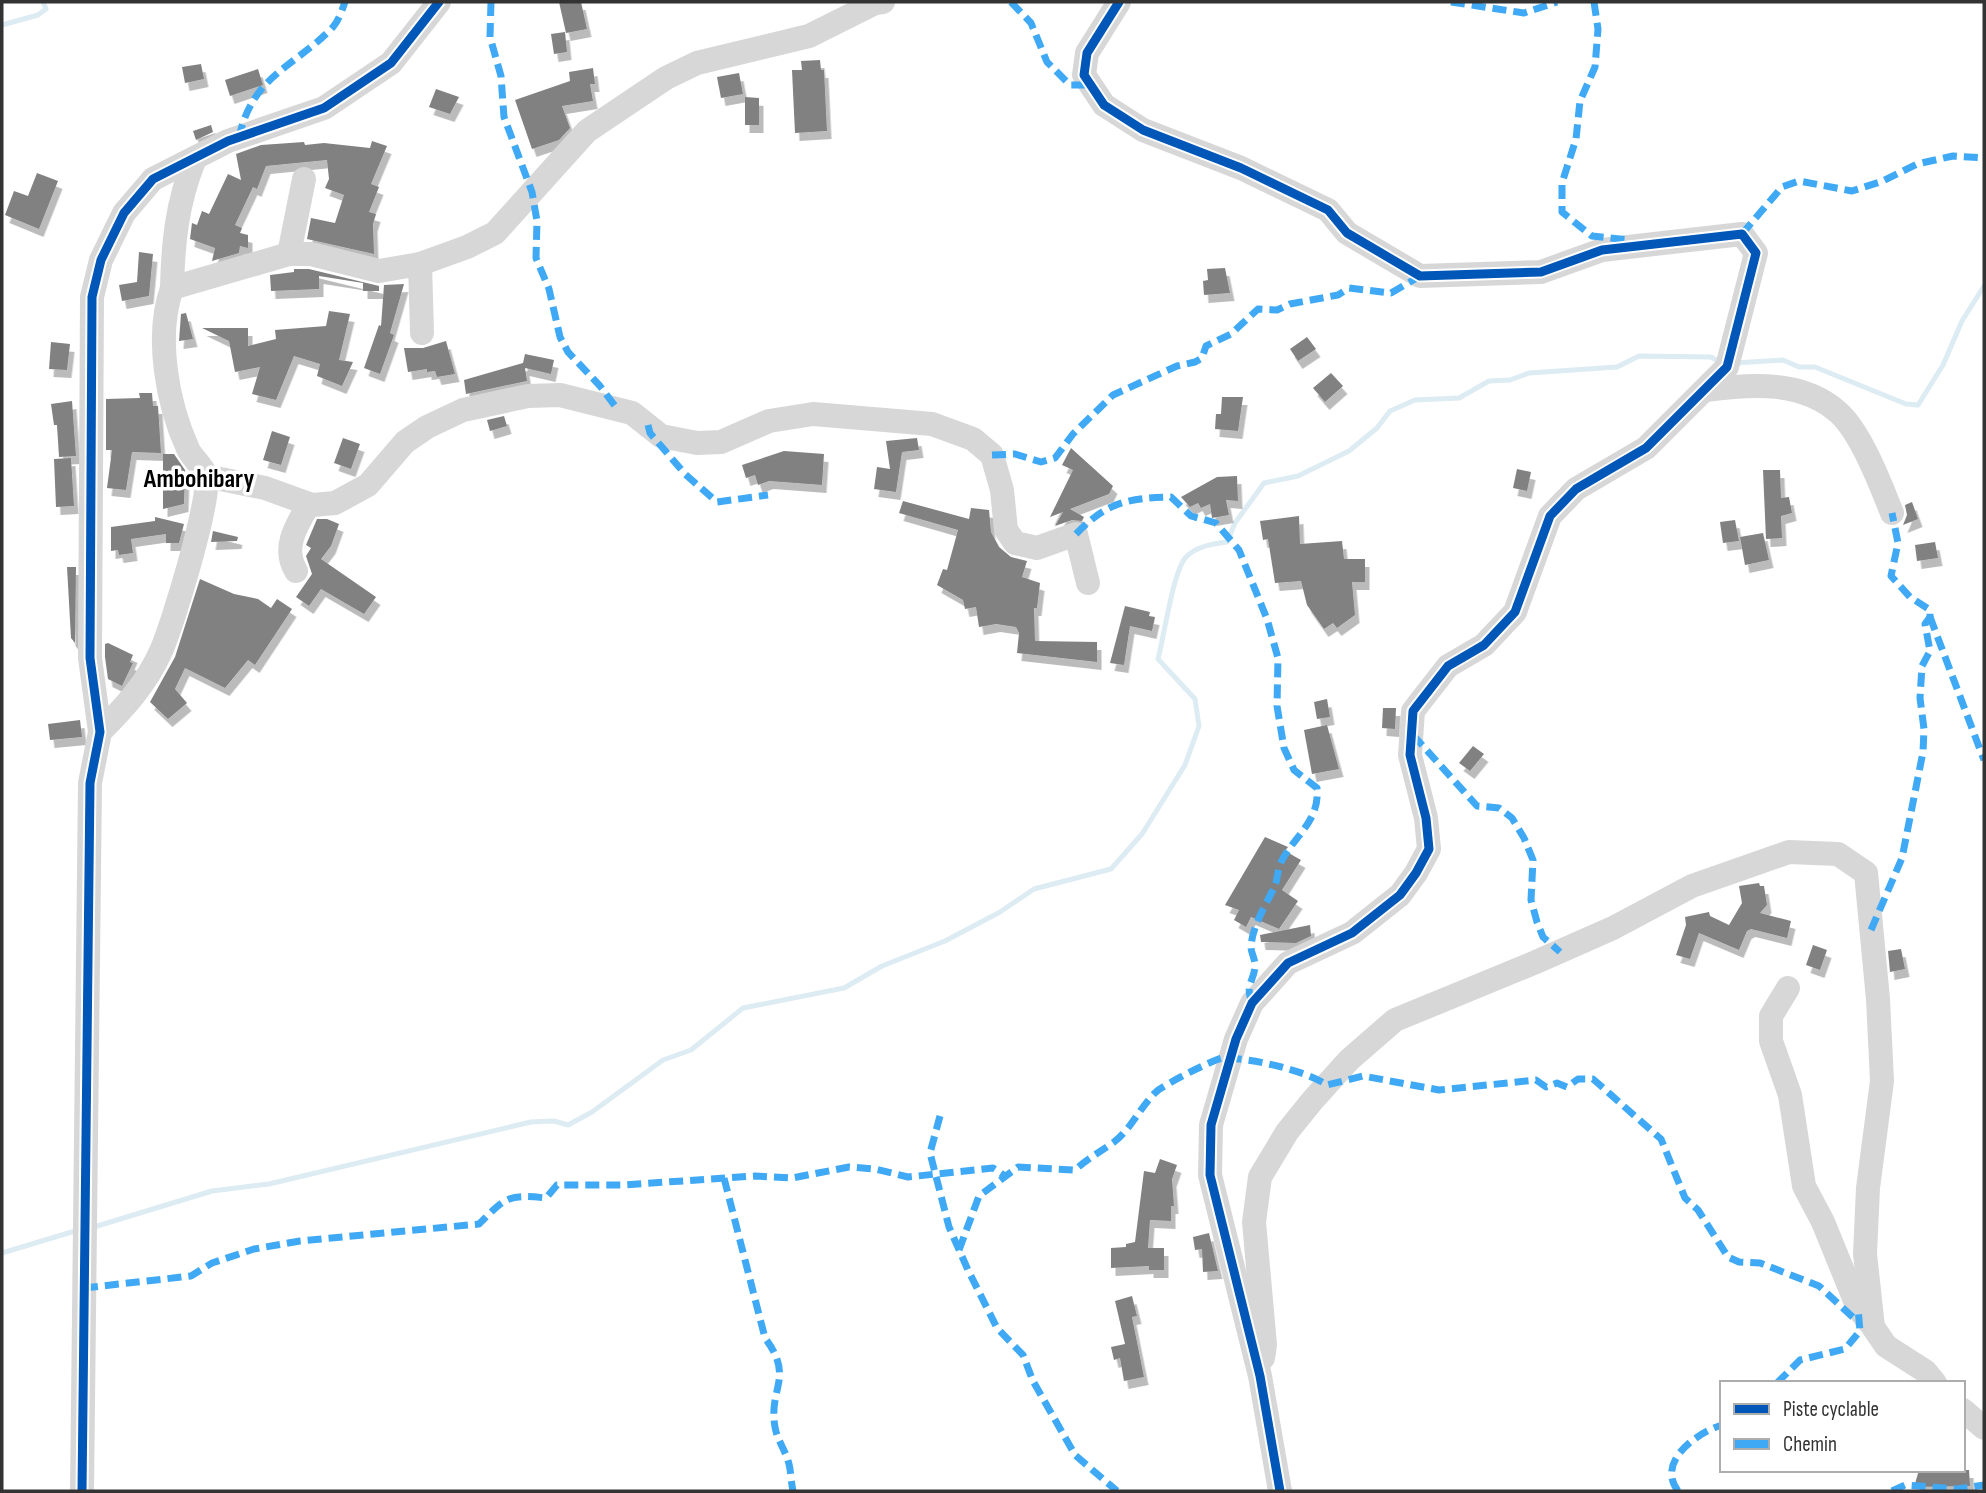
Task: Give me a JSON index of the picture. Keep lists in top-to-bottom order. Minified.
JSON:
{"districts":["Ambohibary"],"legend":["Piste cyclable","Chemin"]}
